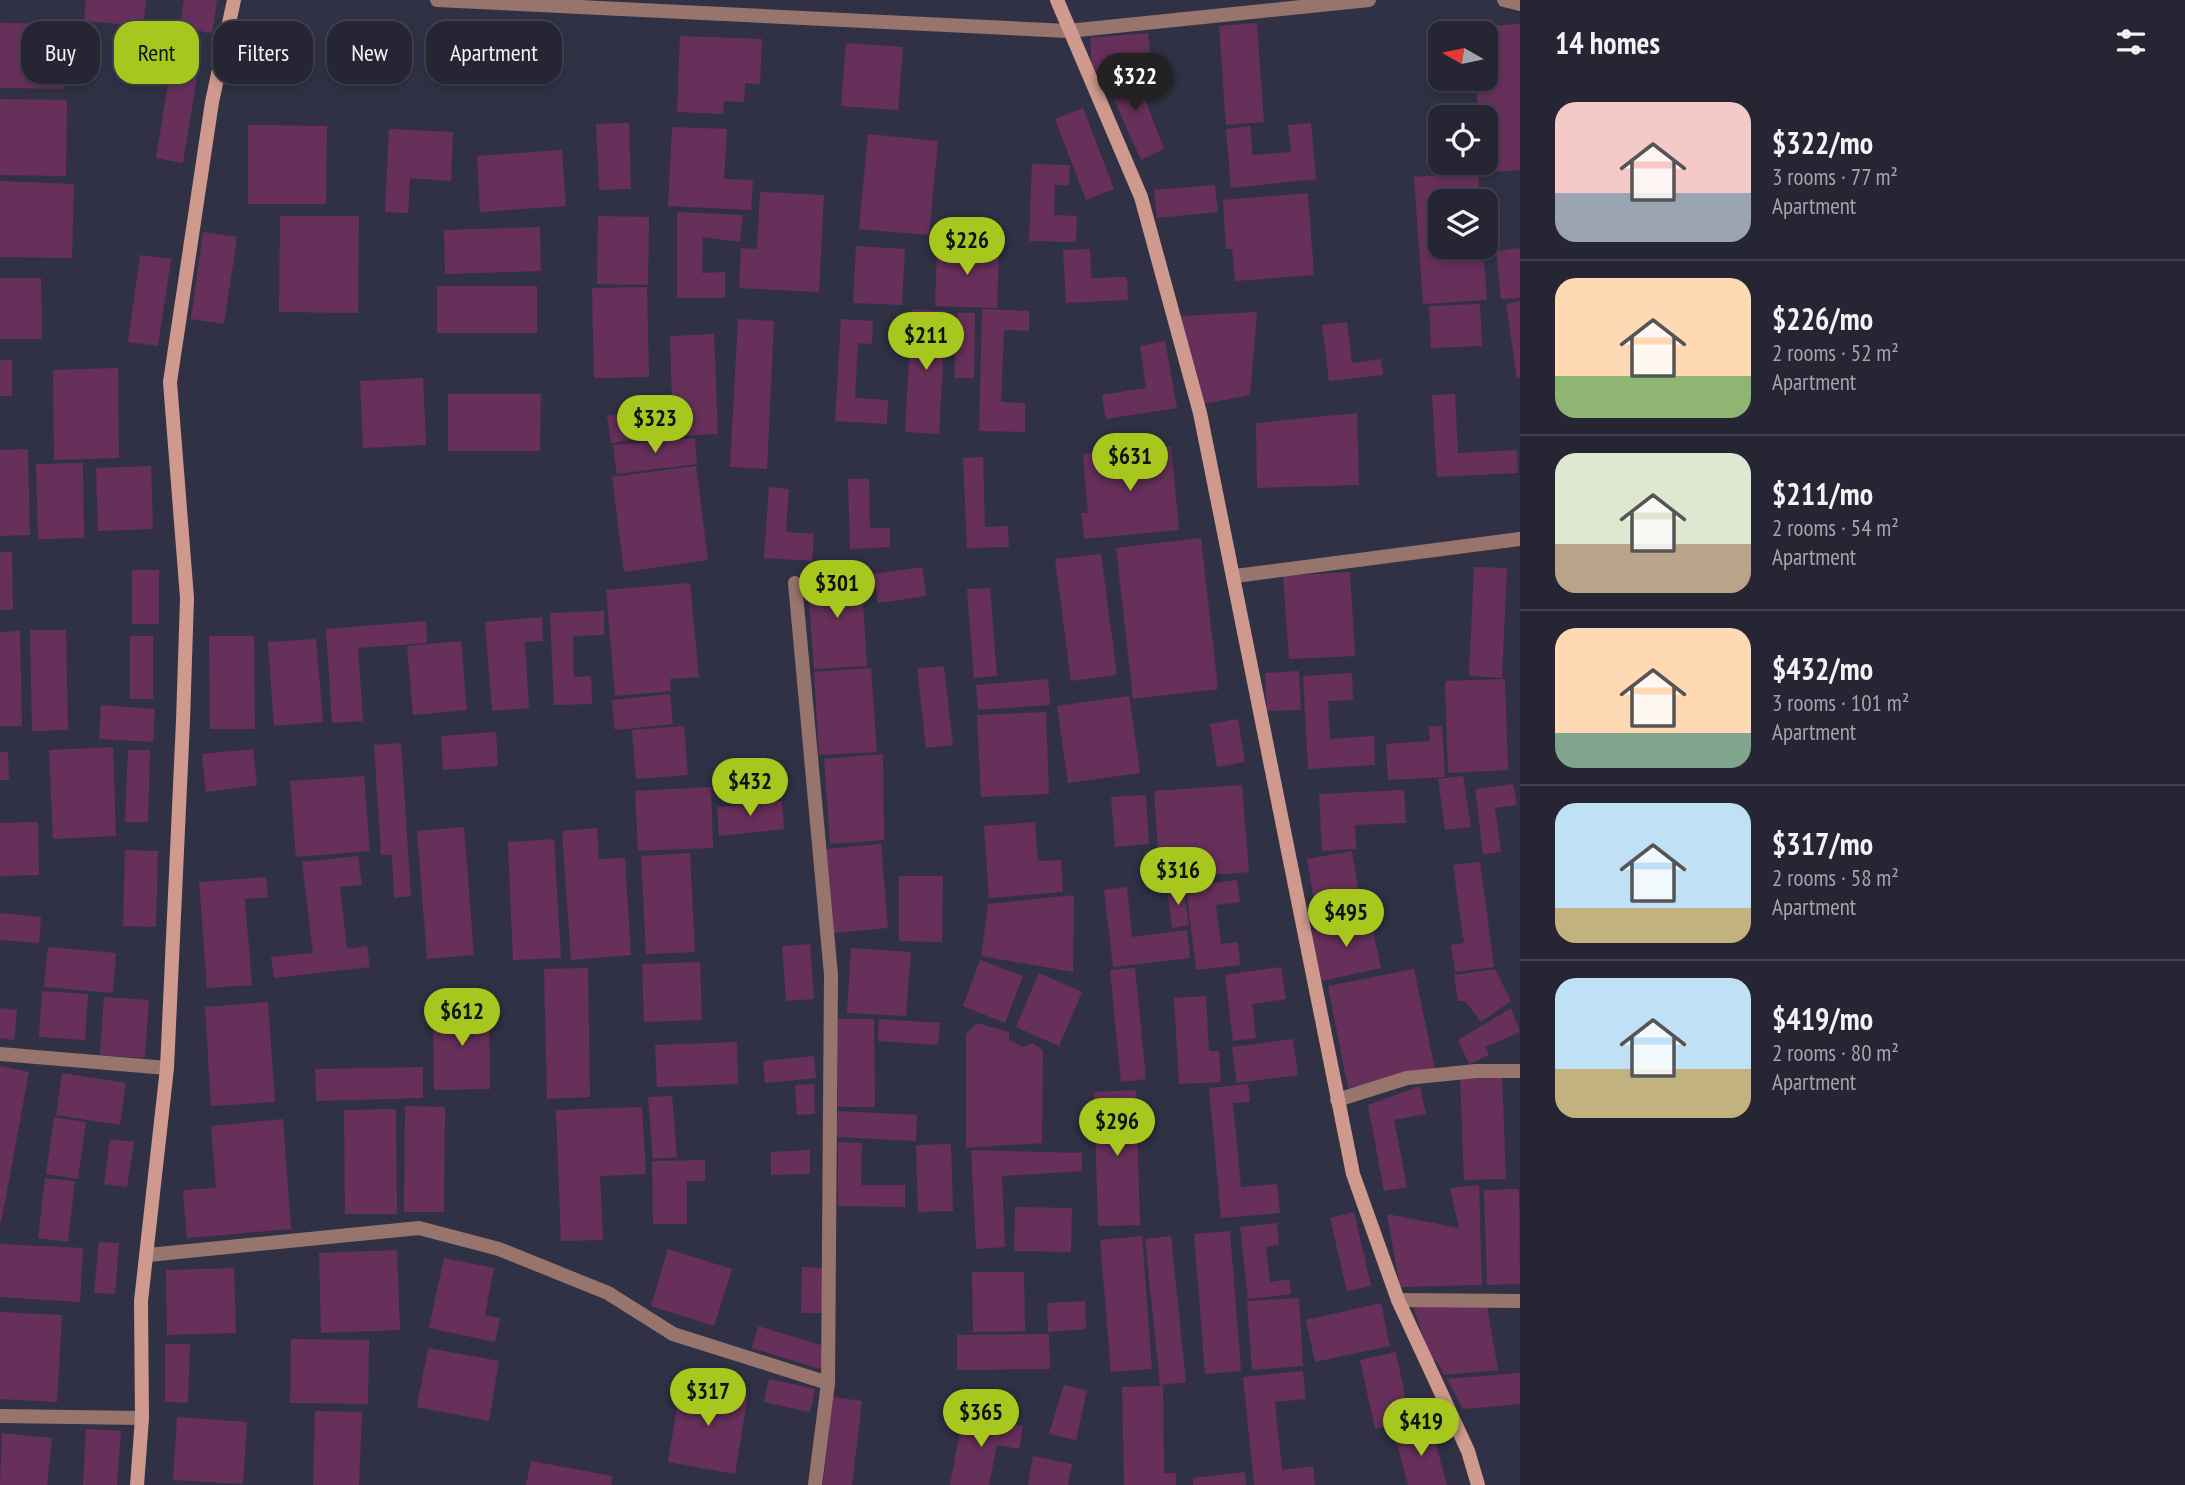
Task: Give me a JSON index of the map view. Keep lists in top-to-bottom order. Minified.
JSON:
{"north":"left","page":{"heading":"14 homes","chip":["Buy","Rent","Filters","New","Apartment"],"price":["$322","$226","$211","$323","$631","$301","$432","$316","$495","$612","$296","$317","$365","$419"],"list":[{"name":"$322/mo","note":"3 rooms · 77 m² · Apartment"},{"name":"$226/mo","note":"2 rooms · 52 m² · Apartment"},{"name":"$211/mo","note":"2 rooms · 54 m² · Apartment"},{"name":"$432/mo","note":"3 rooms · 101 m² · Apartment"},{"name":"$317/mo","note":"2 rooms · 58 m² · Apartment"},{"name":"$419/mo","note":"2 rooms · 80 m² · Apartment"}]}}
